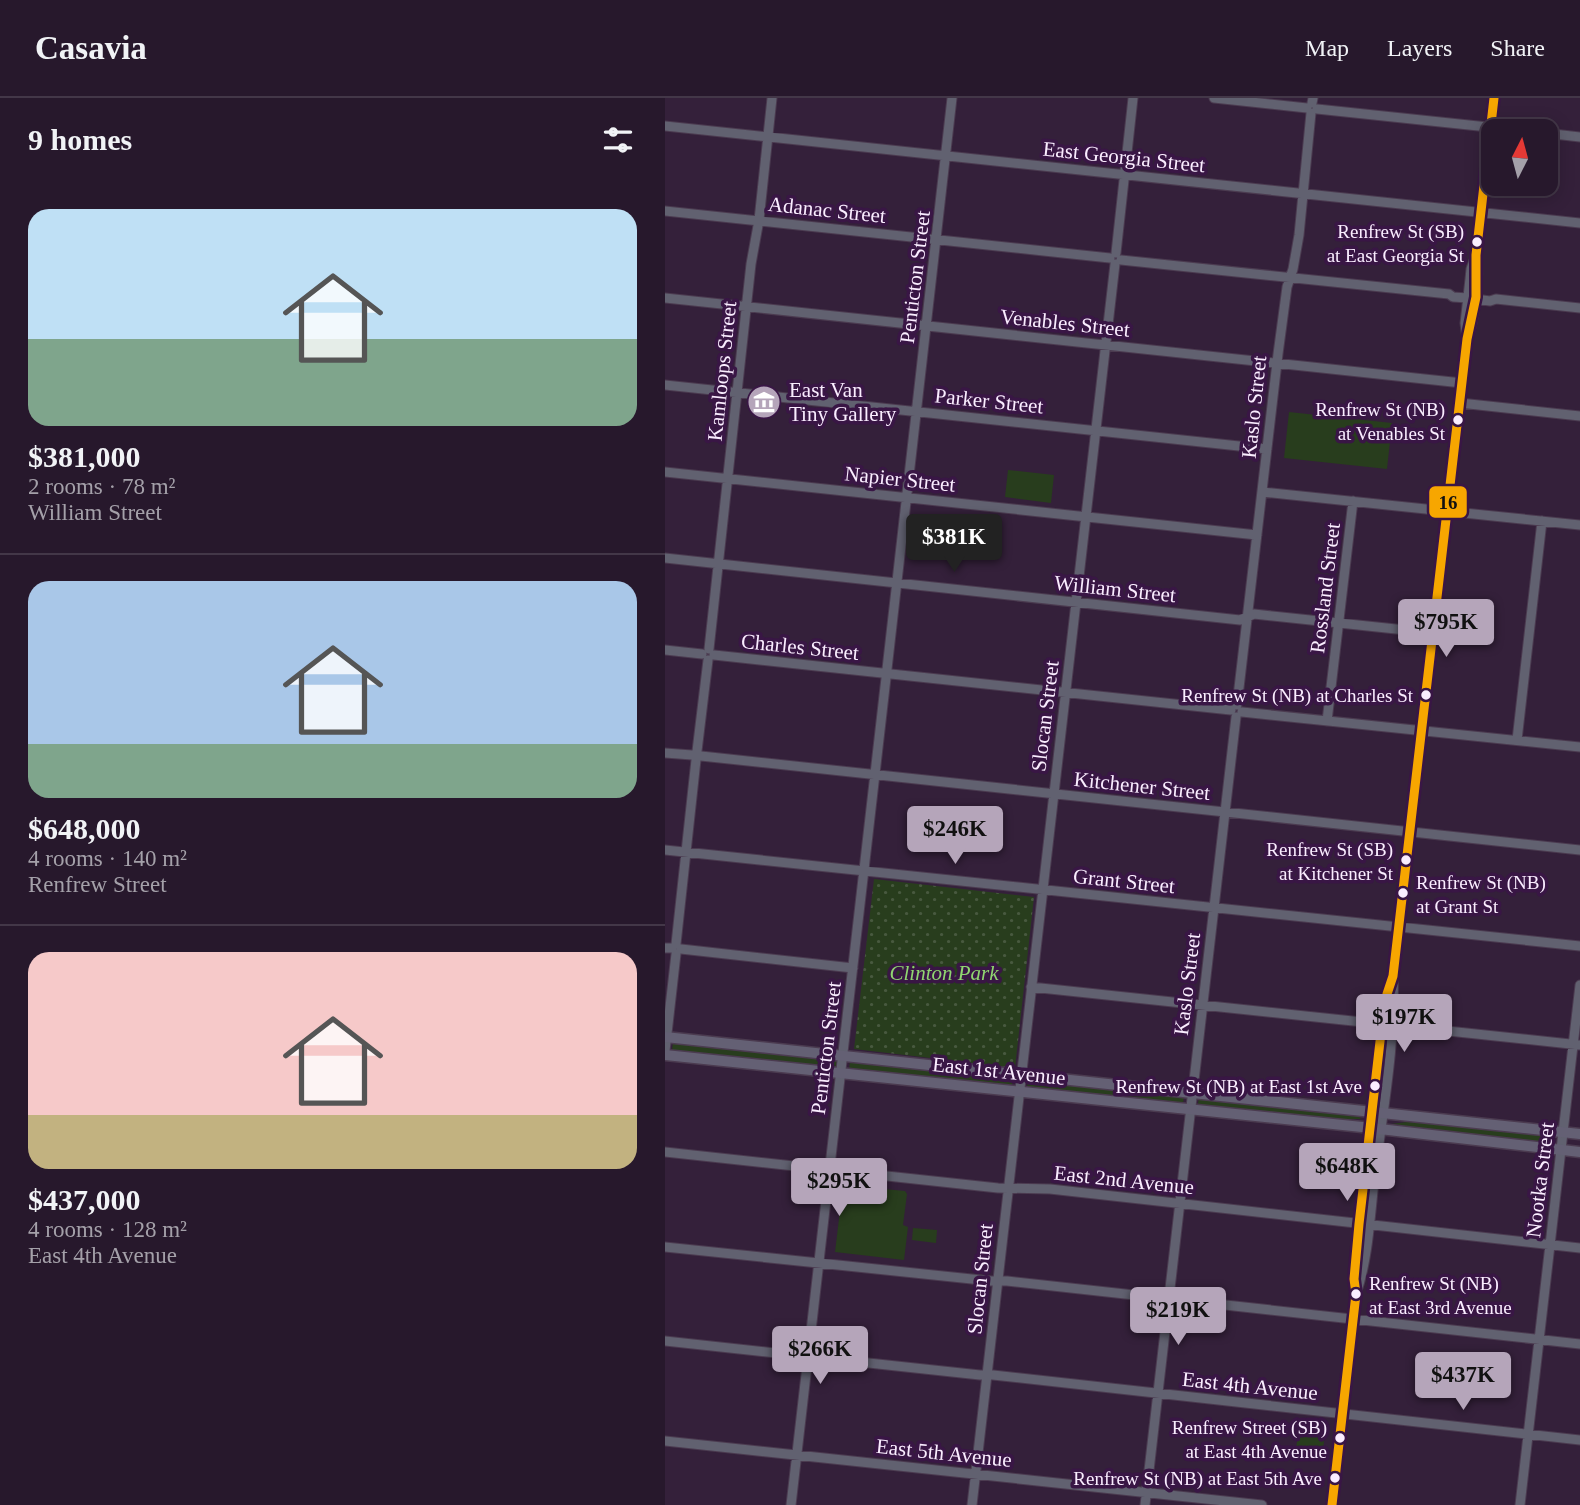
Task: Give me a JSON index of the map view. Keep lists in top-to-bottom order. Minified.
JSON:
{"streets":{"main road":["East 1st Avenue"],"street":["East Georgia Street","Adanac Street","Penticton Street","Venables Street","Kamloops Street","Parker Street","Kaslo Street","Napier Street","Rossland Street","William Street","Charles Street","Slocan Street","Kitchener Street","Grant Street","East 2nd Avenue","Nootka Street","East 4th Avenue","East 5th Avenue"]},"crossings":[["East Georgia Street","Penticton Street"],["East Georgia Street","Kamloops Street"],["East Georgia Street","Kaslo Street"],["East Georgia Street","Slocan Street"],["Adanac Street","Penticton Street"],["Adanac Street","Kamloops Street"],["Adanac Street","Kaslo Street"],["Adanac Street","Slocan Street"],["Penticton Street","Venables Street"],["Penticton Street","Parker Street"],["Penticton Street","Napier Street"],["Penticton Street","William Street"],["Penticton Street","Charles Street"],["Penticton Street","Kitchener Street"],["Penticton Street","Grant Street"],["Penticton Street","East 1st Avenue"],["Penticton Street","East 2nd Avenue"],["Penticton Street","East 4th Avenue"],["Penticton Street","East 5th Avenue"],["Venables Street","Kamloops Street"],["Venables Street","Kaslo Street"],["Venables Street","Slocan Street"],["Kamloops Street","Parker Street"],["Kamloops Street","Napier Street"],["Kamloops Street","William Street"],["Kamloops Street","Charles Street"],["Kamloops Street","Kitchener Street"],["Kamloops Street","Grant Street"],["Kamloops Street","East 1st Avenue"],["Parker Street","Kaslo Street"],["Parker Street","Slocan Street"],["Kaslo Street","Napier Street"],["Kaslo Street","William Street"],["Kaslo Street","Charles Street"],["Kaslo Street","Kitchener Street"],["Kaslo Street","Grant Street"],["Kaslo Street","East 1st Avenue"],["Kaslo Street","East 2nd Avenue"],["Kaslo Street","East 4th Avenue"],["Kaslo Street","East 5th Avenue"],["Napier Street","Slocan Street"],["Rossland Street","William Street"],["Rossland Street","Charles Street"],["William Street","Slocan Street"],["Charles Street","Slocan Street"],["Slocan Street","Kitchener Street"],["Slocan Street","Grant Street"],["Slocan Street","East 1st Avenue"],["Slocan Street","East 2nd Avenue"],["Slocan Street","East 4th Avenue"],["Slocan Street","East 5th Avenue"],["East 1st Avenue","Nootka Street"],["East 2nd Avenue","Nootka Street"],["Nootka Street","East 4th Avenue"]],"parks":["Clinton Park"],"places":{"other":["Renfrew St (SB) at East Georgia St","Renfrew St (NB) at Venables St","Renfrew St (NB) at Charles St","Renfrew St (SB) at Kitchener St","Renfrew St (NB) at Grant St","Renfrew St (NB) at East 1st Ave","Renfrew St (NB) at East 3rd Avenue","Renfrew Street (SB) at East 4th Avenue","Renfrew St (NB) at East 5th Ave"],"museum":["East Van Tiny Gallery"]},"lines":["transit line 16"],"north":"top","page":{"header":"Casavia","nav":["Map","Layers","Share"],"heading":"9 homes","list":[{"name":"$381,000","note":"2 rooms · 78 m² · William Street"},{"name":"$648,000","note":"4 rooms · 140 m² · Renfrew Street"},{"name":"$437,000","note":"4 rooms · 128 m² · East 4th Avenue"}],"price":["$381K","$795K","$246K","$197K","$648K","$295K","$219K","$266K","$437K"]}}
